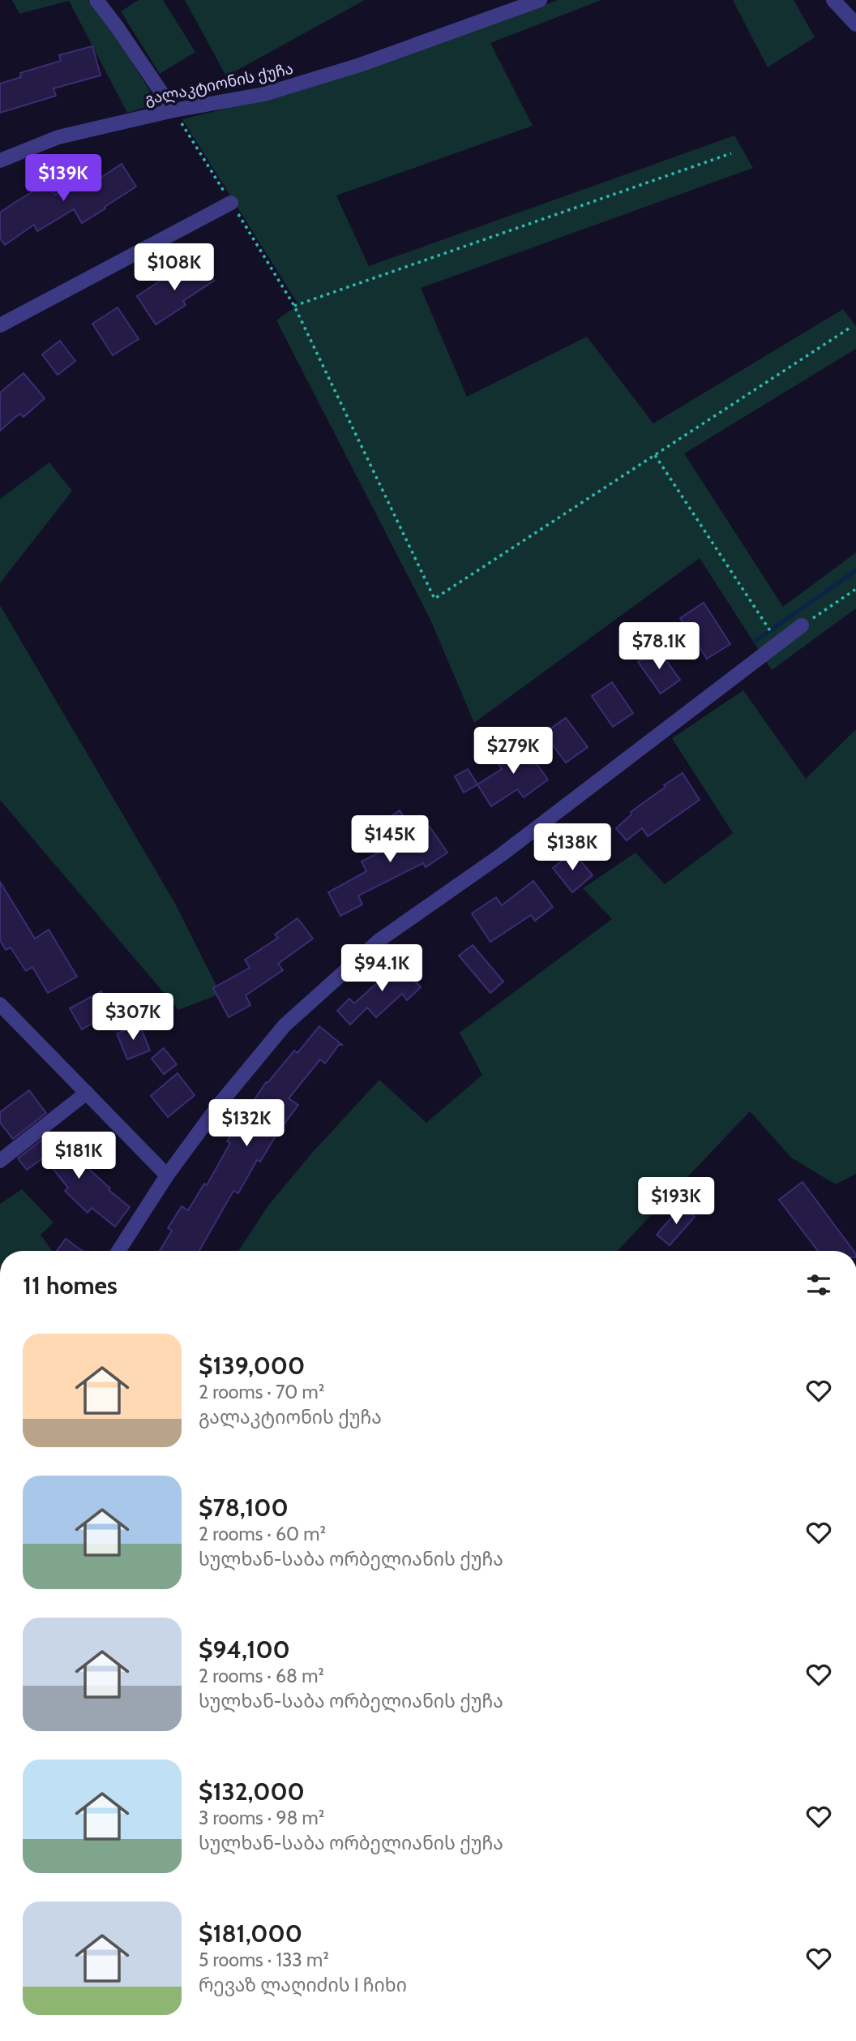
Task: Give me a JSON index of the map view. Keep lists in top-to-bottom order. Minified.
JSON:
{"streets":{"street":["გალაკტიონის ქუჩა"]},"page":{"price":["$139K","$108K","$78.1K","$279K","$145K","$138K","$94.1K","$307K","$132K","$181K","$193K"],"heading":"11 homes","list":[{"name":"$139,000","note":"2 rooms · 70 m² · გალაკტიონის ქუჩა"},{"name":"$78,100","note":"2 rooms · 60 m² · სულხან-საბა ორბელიანის ქუჩა"},{"name":"$94,100","note":"2 rooms · 68 m² · სულხან-საბა ორბელიანის ქუჩა"},{"name":"$132,000","note":"3 rooms · 98 m² · სულხან-საბა ორბელიანის ქუჩა"},{"name":"$181,000","note":"5 rooms · 133 m² · რევაზ ლაღიძის I ჩიხი"}]}}
